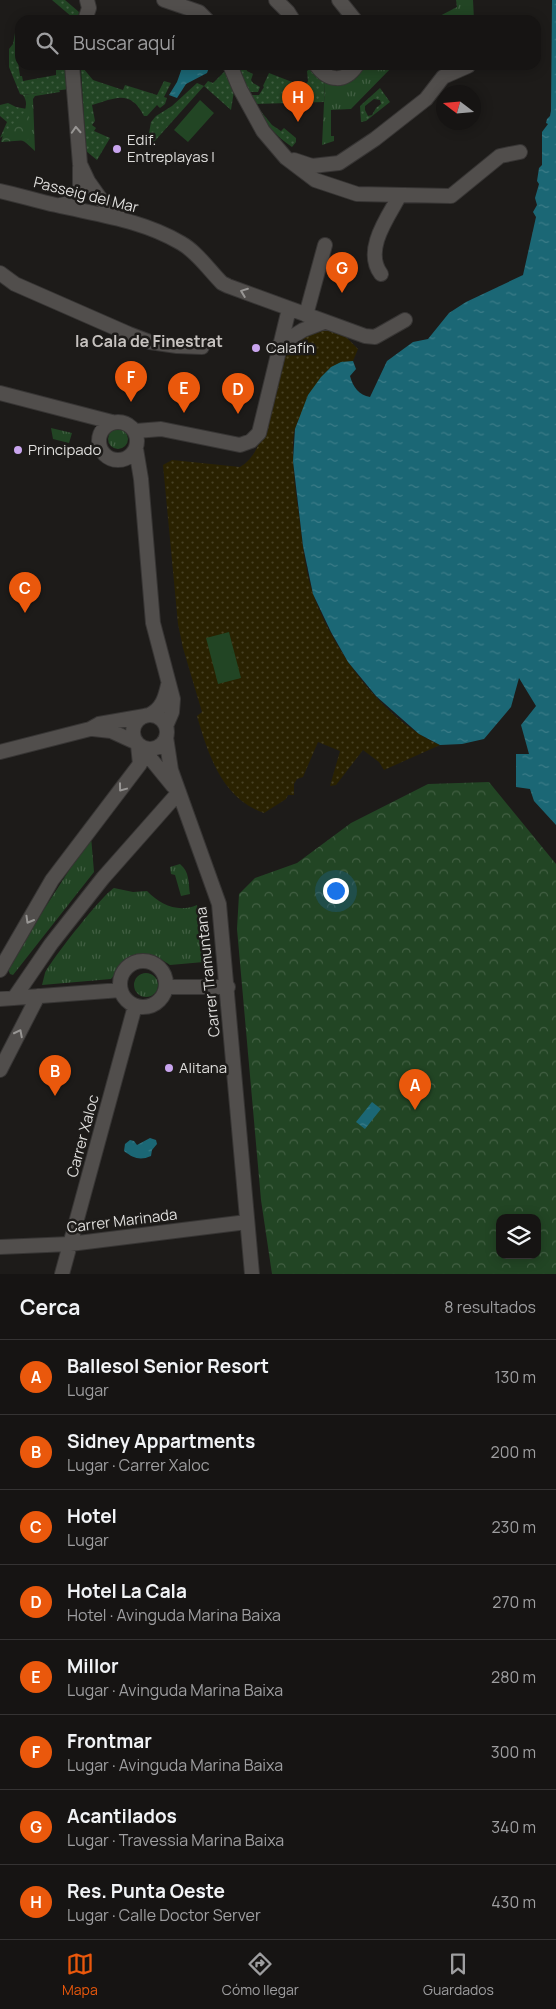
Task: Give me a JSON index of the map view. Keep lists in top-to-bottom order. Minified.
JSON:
{"streets":{"street":["Passeig del Mar","Carrer Tramuntana","Carrer Xaloc","Carrer Marinada"]},"crossings":[["Carrer Tramuntana","Carrer Marinada"],["Carrer Xaloc","Carrer Marinada"]],"districts":["la Cala de Finestrat"],"places":["Edif. Entreplayas I","Calafín","Principado","Alitana"],"north":"left","page":{"search":"Buscar aquí","pins":["H","G","F","E","D","C","B","A"],"heading":["Cerca","8 resultados"],"list":[{"mark":"A","name":"Ballesol Senior Resort","note":"Lugar","value":"130 m"},{"mark":"B","name":"Sidney Appartments","note":"Lugar · Carrer Xaloc","value":"200 m"},{"mark":"C","name":"Hotel","note":"Lugar","value":"230 m"},{"mark":"D","name":"Hotel La Cala","note":"Hotel · Avinguda Marina Baixa","value":"270 m"},{"mark":"E","name":"Millor","note":"Lugar · Avinguda Marina Baixa","value":"280 m"},{"mark":"F","name":"Frontmar","note":"Lugar · Avinguda Marina Baixa","value":"300 m"},{"mark":"G","name":"Acantilados","note":"Lugar · Travessia Marina Baixa","value":"340 m"},{"mark":"H","name":"Res. Punta Oeste","note":"Lugar · Calle Doctor Server","value":"430 m"}],"nav":["Mapa","Cómo llegar","Guardados"]}}
